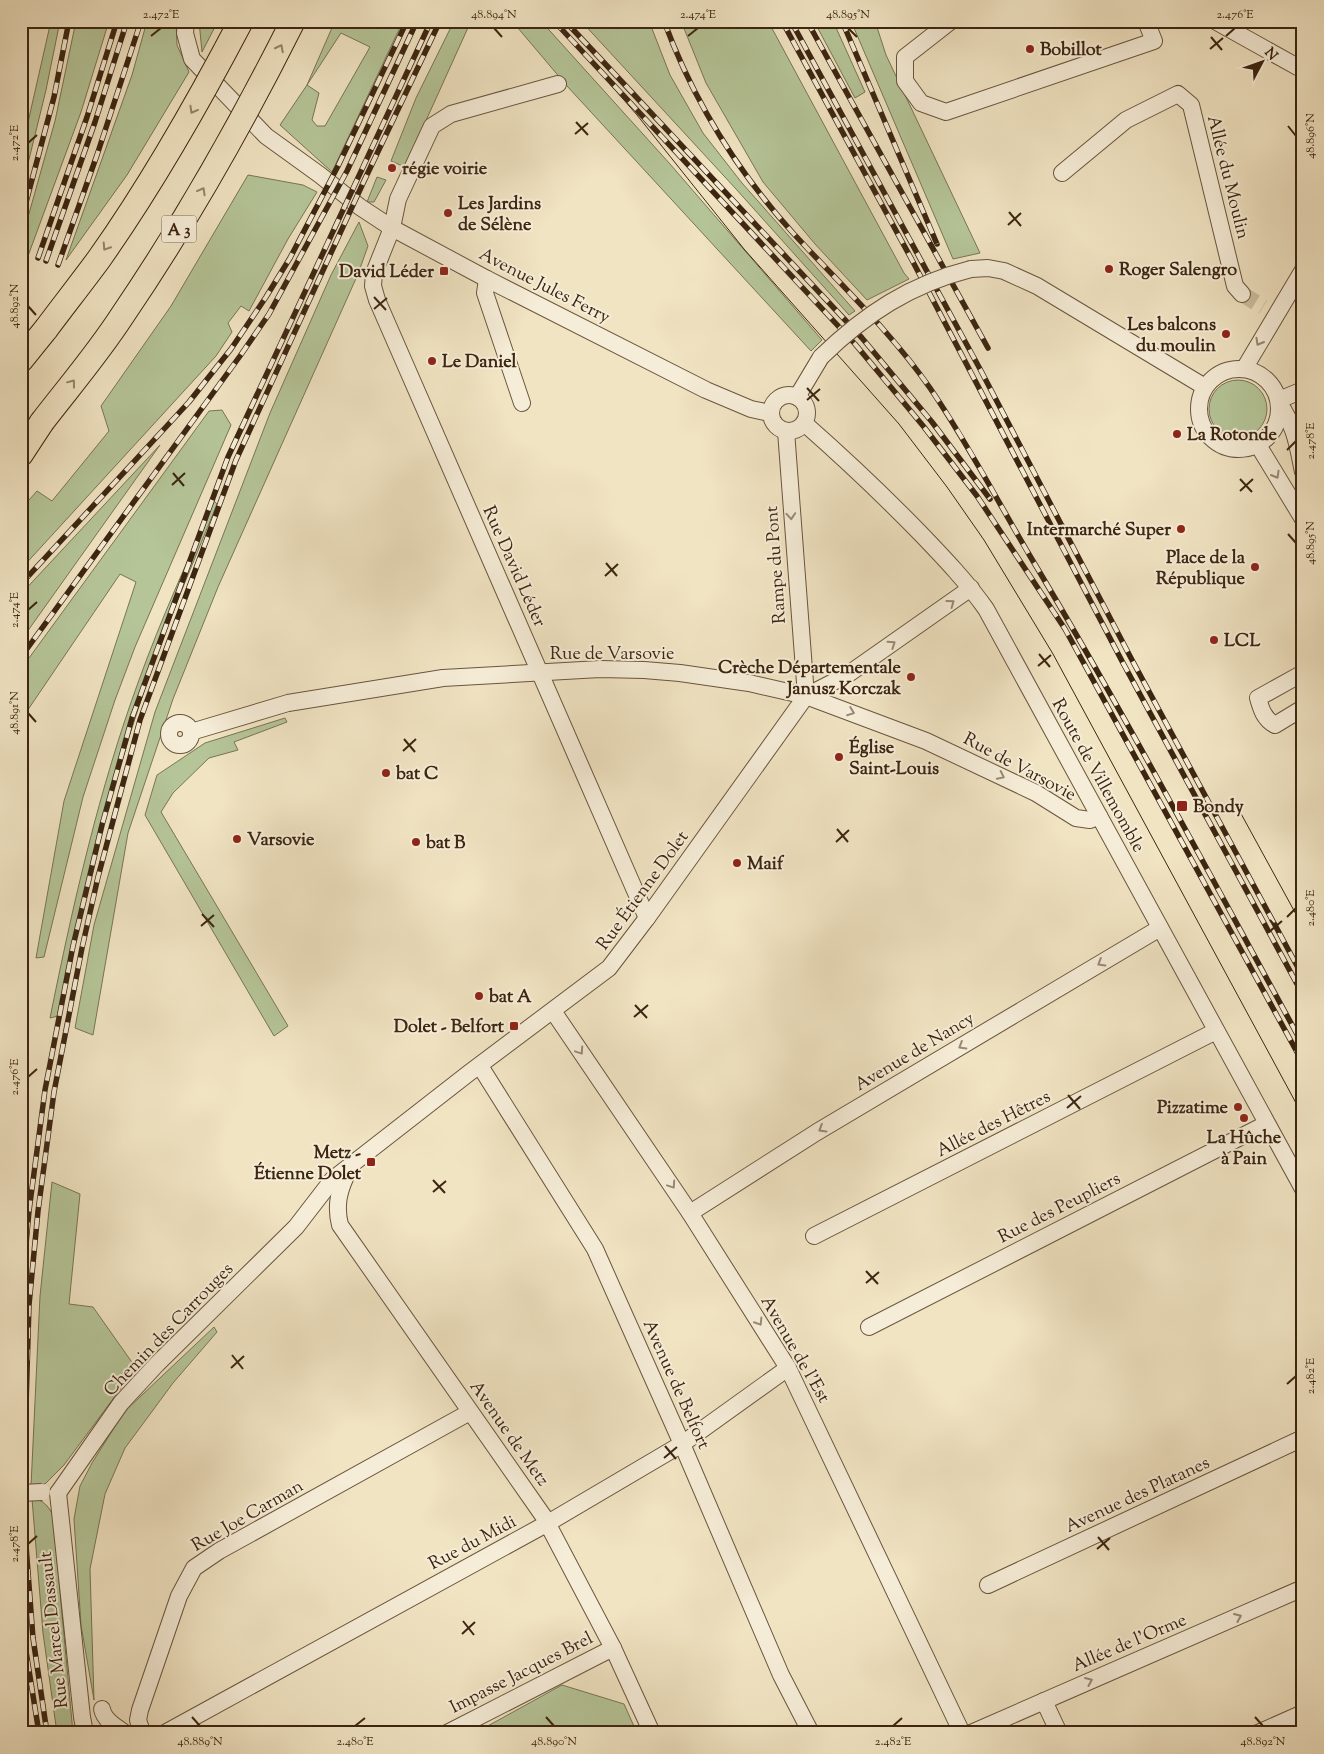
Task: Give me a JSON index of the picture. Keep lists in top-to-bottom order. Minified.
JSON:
{"streets":{"highway":["A 3"],"street":["Allée du Moulin","Avenue Jules Ferry","Rampe du Pont","Rue David Léder","Rue de Varsovie","Route de Villemomble","Rue Étienne Dolet","Avenue de Nancy","Allée des Hêtres","Rue des Peupliers","Chemin des Carrouges","Avenue de l'Est","Avenue de Belfort","Avenue de Metz","Avenue des Platanes","Rue Joe Carman","Rue du Midi","Rue Marcel Dassault","Allée de l'Orme","Impasse Jacques Brel"]},"crossings":[["Avenue Jules Ferry","Rampe du Pont"],["Avenue Jules Ferry","Rue David Léder"],["Avenue Jules Ferry","Route de Villemomble"],["Rampe du Pont","Rue de Varsovie"],["Rampe du Pont","Route de Villemomble"],["Rampe du Pont","Rue Étienne Dolet"],["Rue David Léder","Rue de Varsovie"],["Rue David Léder","Rue Étienne Dolet"],["Rue de Varsovie","Route de Villemomble"],["Rue de Varsovie","Rue Étienne Dolet"],["Route de Villemomble","Rue Étienne Dolet"],["Route de Villemomble","Avenue de Nancy"],["Route de Villemomble","Allée des Hêtres"],["Route de Villemomble","Rue des Peupliers"],["Rue Étienne Dolet","Chemin des Carrouges"],["Rue Étienne Dolet","Avenue de l'Est"],["Rue Étienne Dolet","Avenue de Belfort"],["Rue Étienne Dolet","Avenue de Metz"],["Avenue de Nancy","Avenue de l'Est"],["Chemin des Carrouges","Rue Marcel Dassault"],["Avenue de l'Est","Rue du Midi"],["Avenue de Belfort","Rue du Midi"],["Avenue de Metz","Rue Joe Carman"],["Avenue de Metz","Rue du Midi"],["Avenue de Metz","Impasse Jacques Brel"]],"one_way":["Rampe du Pont","Avenue de Nancy","Avenue de l'Est","Allée de l'Orme"],"places":{"other":["Bobillot","régie voirie","Les Jardins de Sélène","Roger Salengro","Les balcons du moulin","Le Daniel","La Rotonde","Intermarché Super","Place de la République","LCL","Crèche Départementale Janusz Korczak","Église Saint-Louis","bat C","Varsovie","bat B","Maif","bat A","Pizzatime","La Hûche à Pain"],"transit":["David Léder","Bondy","Dolet - Belfort","Metz - Étienne Dolet"]},"north":"top right","coordinates":["2.472°E","48.894°N","2.474°E","48.895°N","2.476°E","48.896°N","48.892°N","2.478°E","48.891°N","2.480°E","2.482°E","48.889°N","48.890°N"]}
